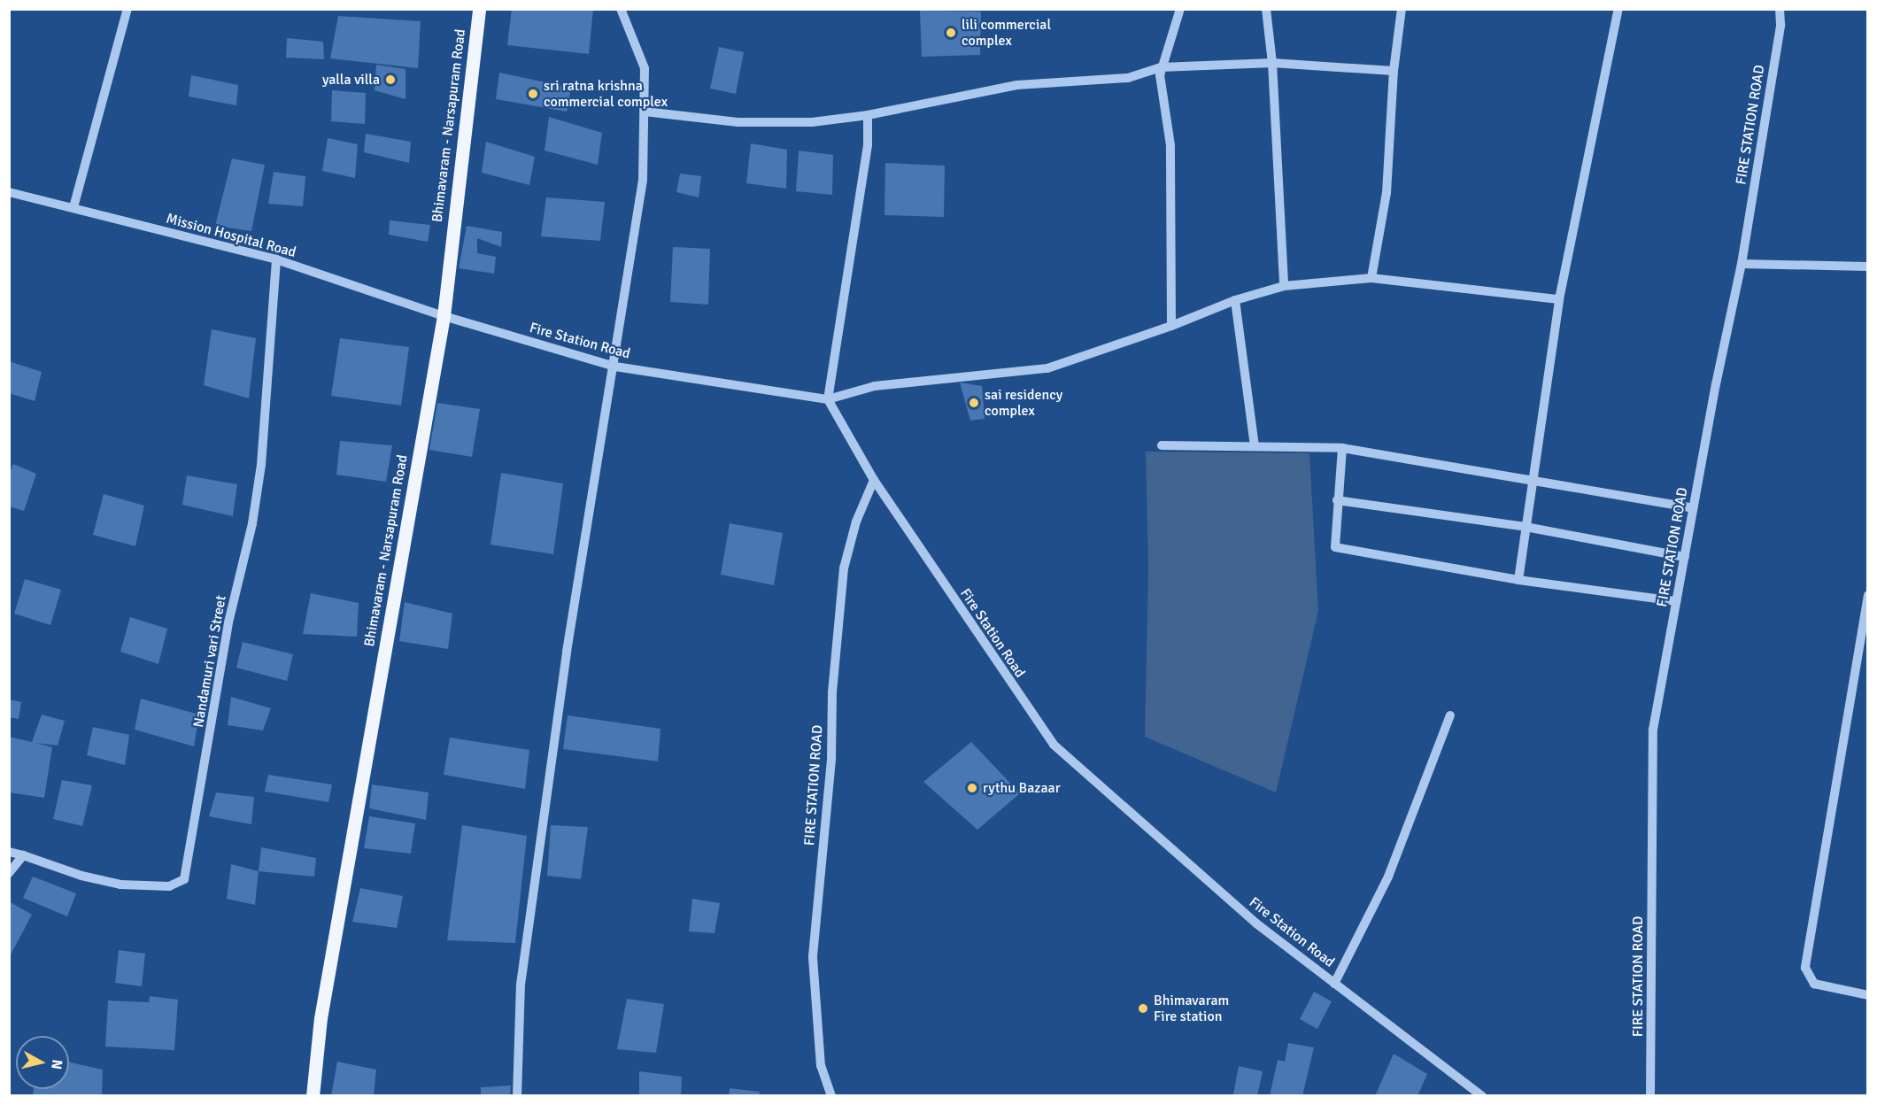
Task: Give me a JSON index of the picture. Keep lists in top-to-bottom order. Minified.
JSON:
{"streets":{"main road":["Bhimavaram - Narsapuram Road"],"street":["FIRE STATION ROAD","Mission Hospital Road","Fire Station Road","Nandamuri vari Street"]},"crossings":[["FIRE STATION ROAD","Fire Station Road"],["Bhimavaram - Narsapuram Road","Mission Hospital Road"],["Bhimavaram - Narsapuram Road","Fire Station Road"],["Mission Hospital Road","Fire Station Road"],["Mission Hospital Road","Nandamuri vari Street"]],"places":["lili commercial complex","yalla villa","sri ratna krishna commercial complex","sai residency complex","rythu Bazaar","Bhimavaram Fire station"],"north":"right"}
